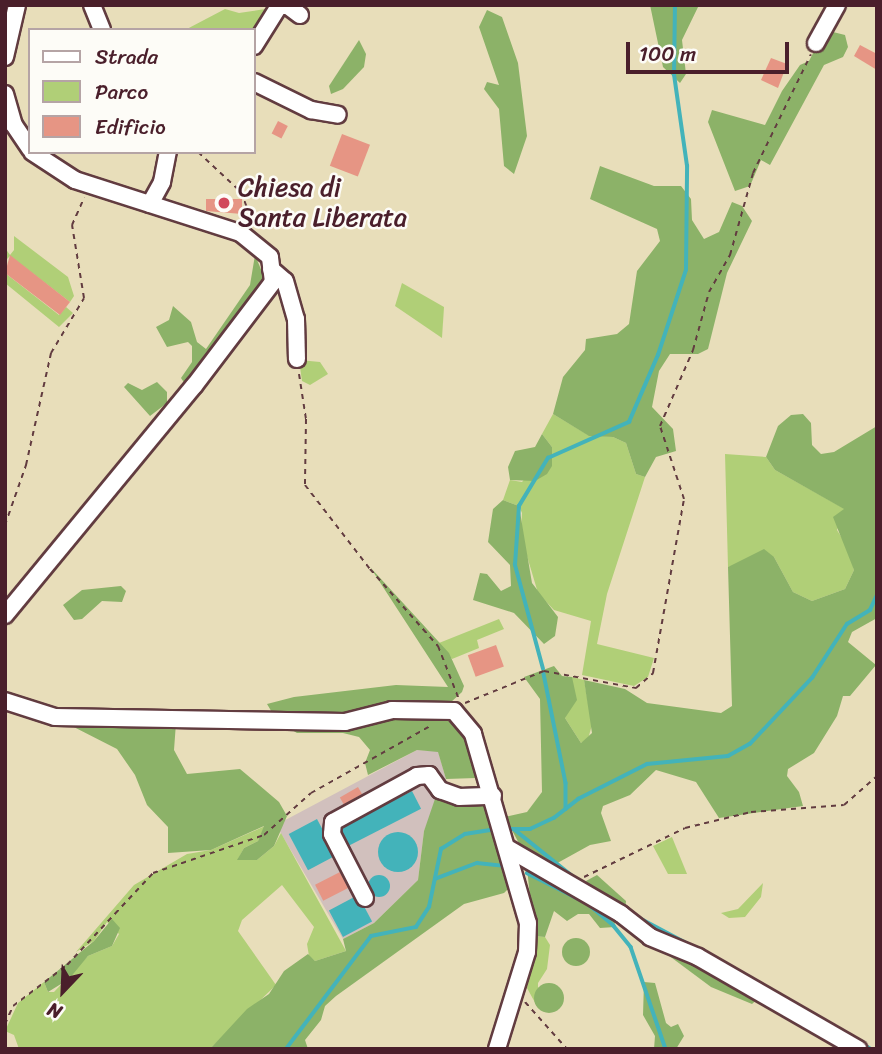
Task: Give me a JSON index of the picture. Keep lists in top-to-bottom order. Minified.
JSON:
{"places":["Chiesa di Santa Liberata"],"legend":["Strada","Parco","Edificio"],"scale_bar":"100 m","north":"bottom left"}
